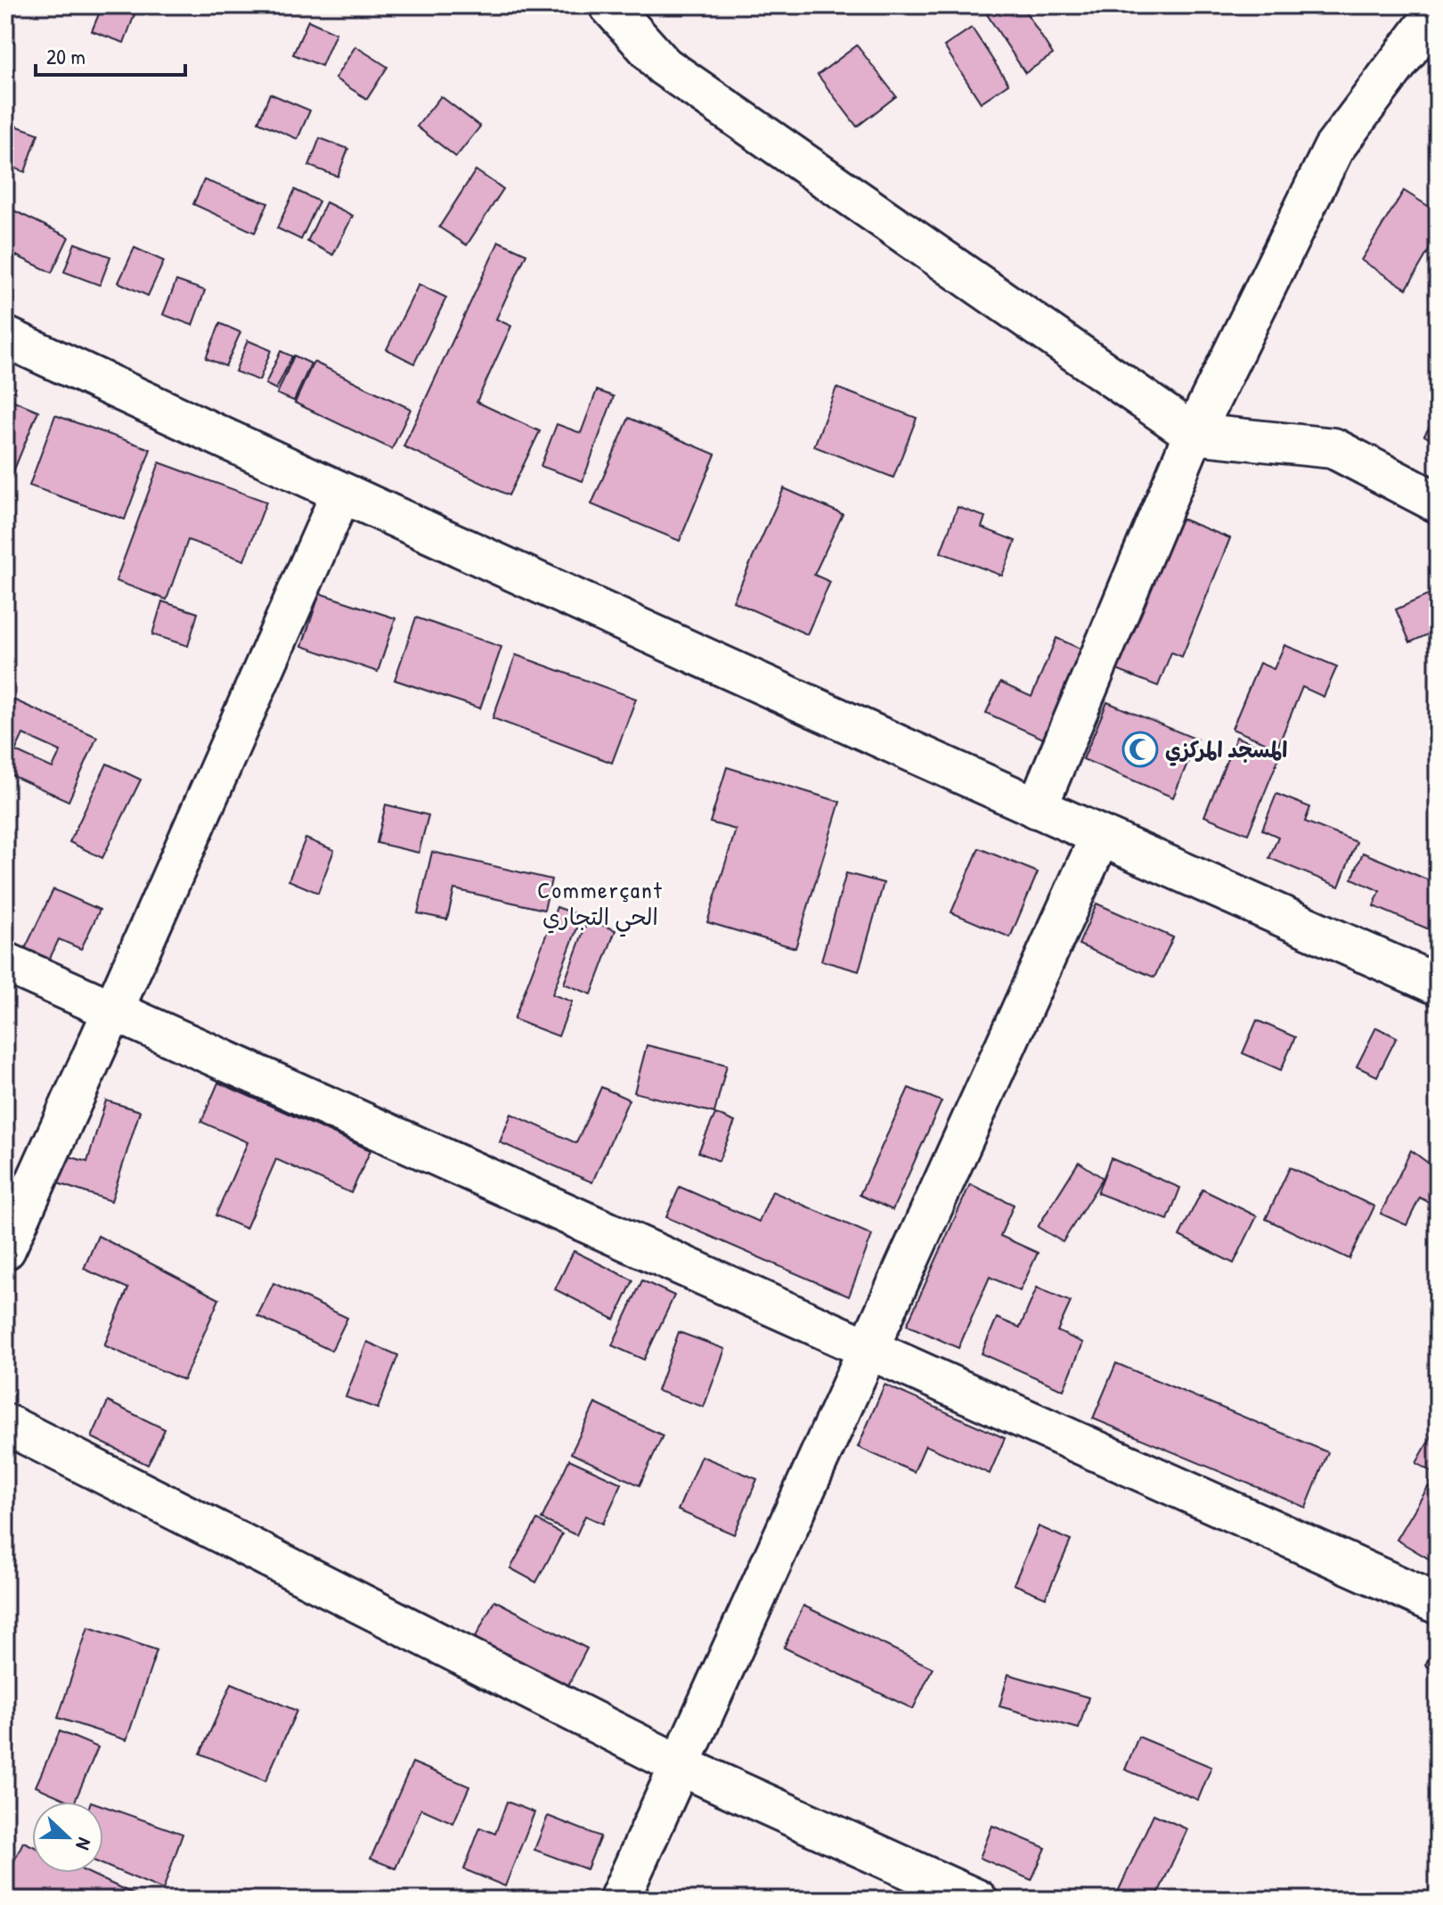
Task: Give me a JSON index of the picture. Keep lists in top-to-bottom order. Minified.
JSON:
{"districts":["Commerçant الحي التجاري"],"places":{"mosque":["المسجد المركزي"]},"scale_bar":"20 m","north":"right"}
